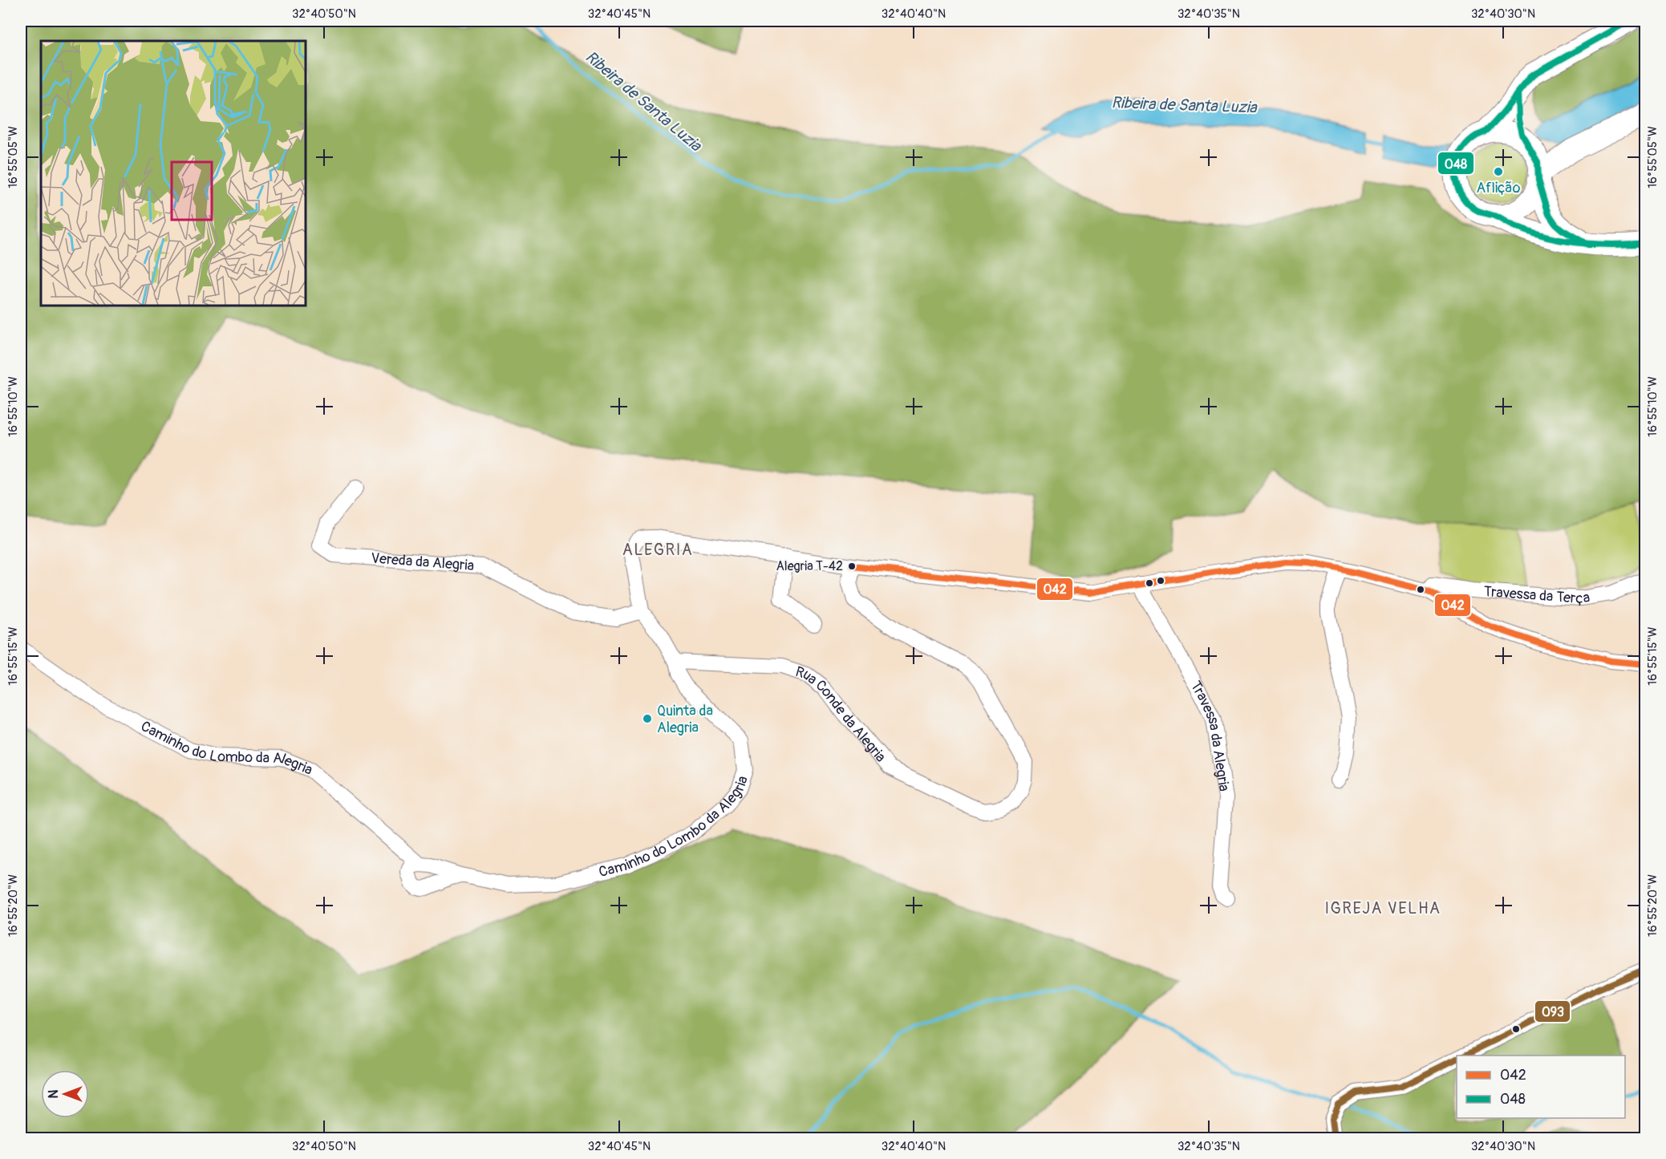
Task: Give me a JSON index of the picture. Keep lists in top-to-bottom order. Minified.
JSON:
{"streets":{"street":["Vereda da Alegria","Travessa da Terça","Rua Conde da Alegria","Travessa da Alegria","Caminho do Lombo da Alegria"]},"crossings":[["Vereda da Alegria","Caminho do Lombo da Alegria"],["Rua Conde da Alegria","Caminho do Lombo da Alegria"]],"districts":["ALEGRIA","IGREJA VELHA"],"water":["Ribeira de Santa Luzia"],"places":["Aflição","Alegria T-42","Quinta da Alegria"],"lines":["transit line 048","transit line 042","transit line 093"],"legend":["042","048"],"north":"left","coordinates":["32°40'50\"N","32°40'45\"N","32°40'40\"N","32°40'35\"N","32°40'30\"N","16°55'05\"W","16°55'10\"W","16°55'15\"W","16°55'20\"W"]}
